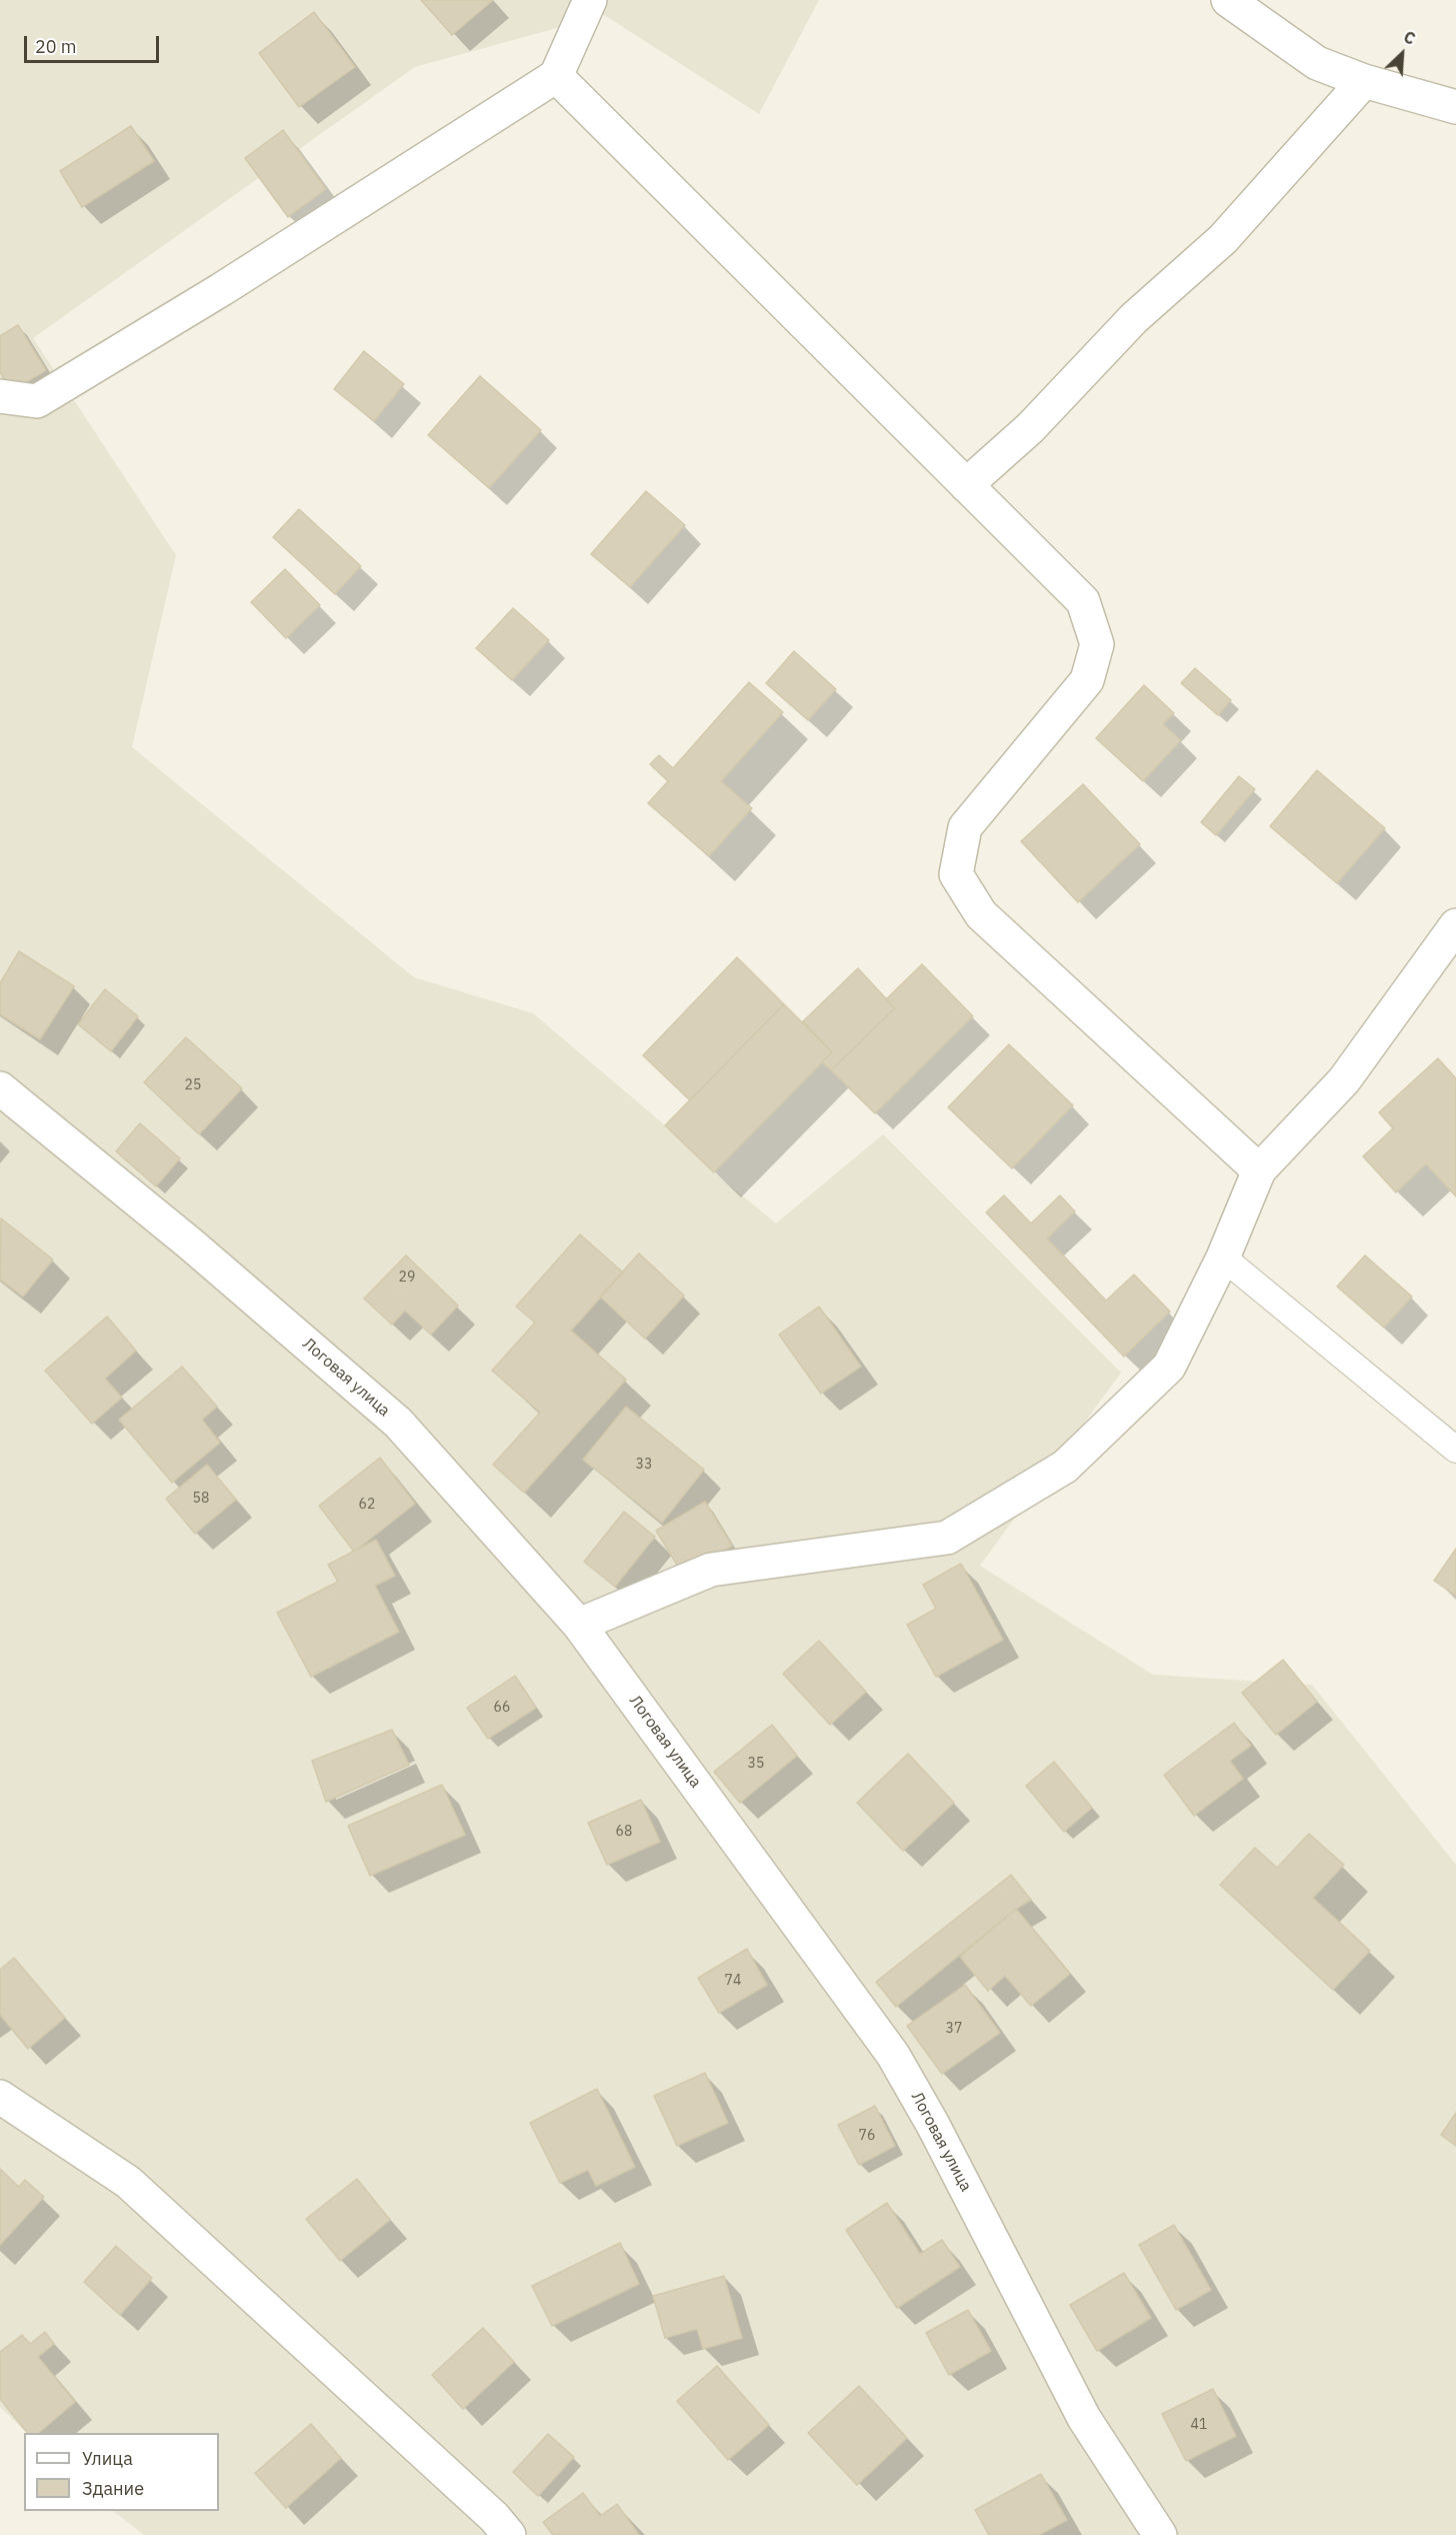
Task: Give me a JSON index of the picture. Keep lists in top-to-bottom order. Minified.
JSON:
{"streets":{"street":["Логовая улица"]},"house_numbers":["25","29","33","58","62","66","35","68","74","37","76","41"],"legend":["Улица","Здание"],"scale_bar":"20 m","north":"top right"}
